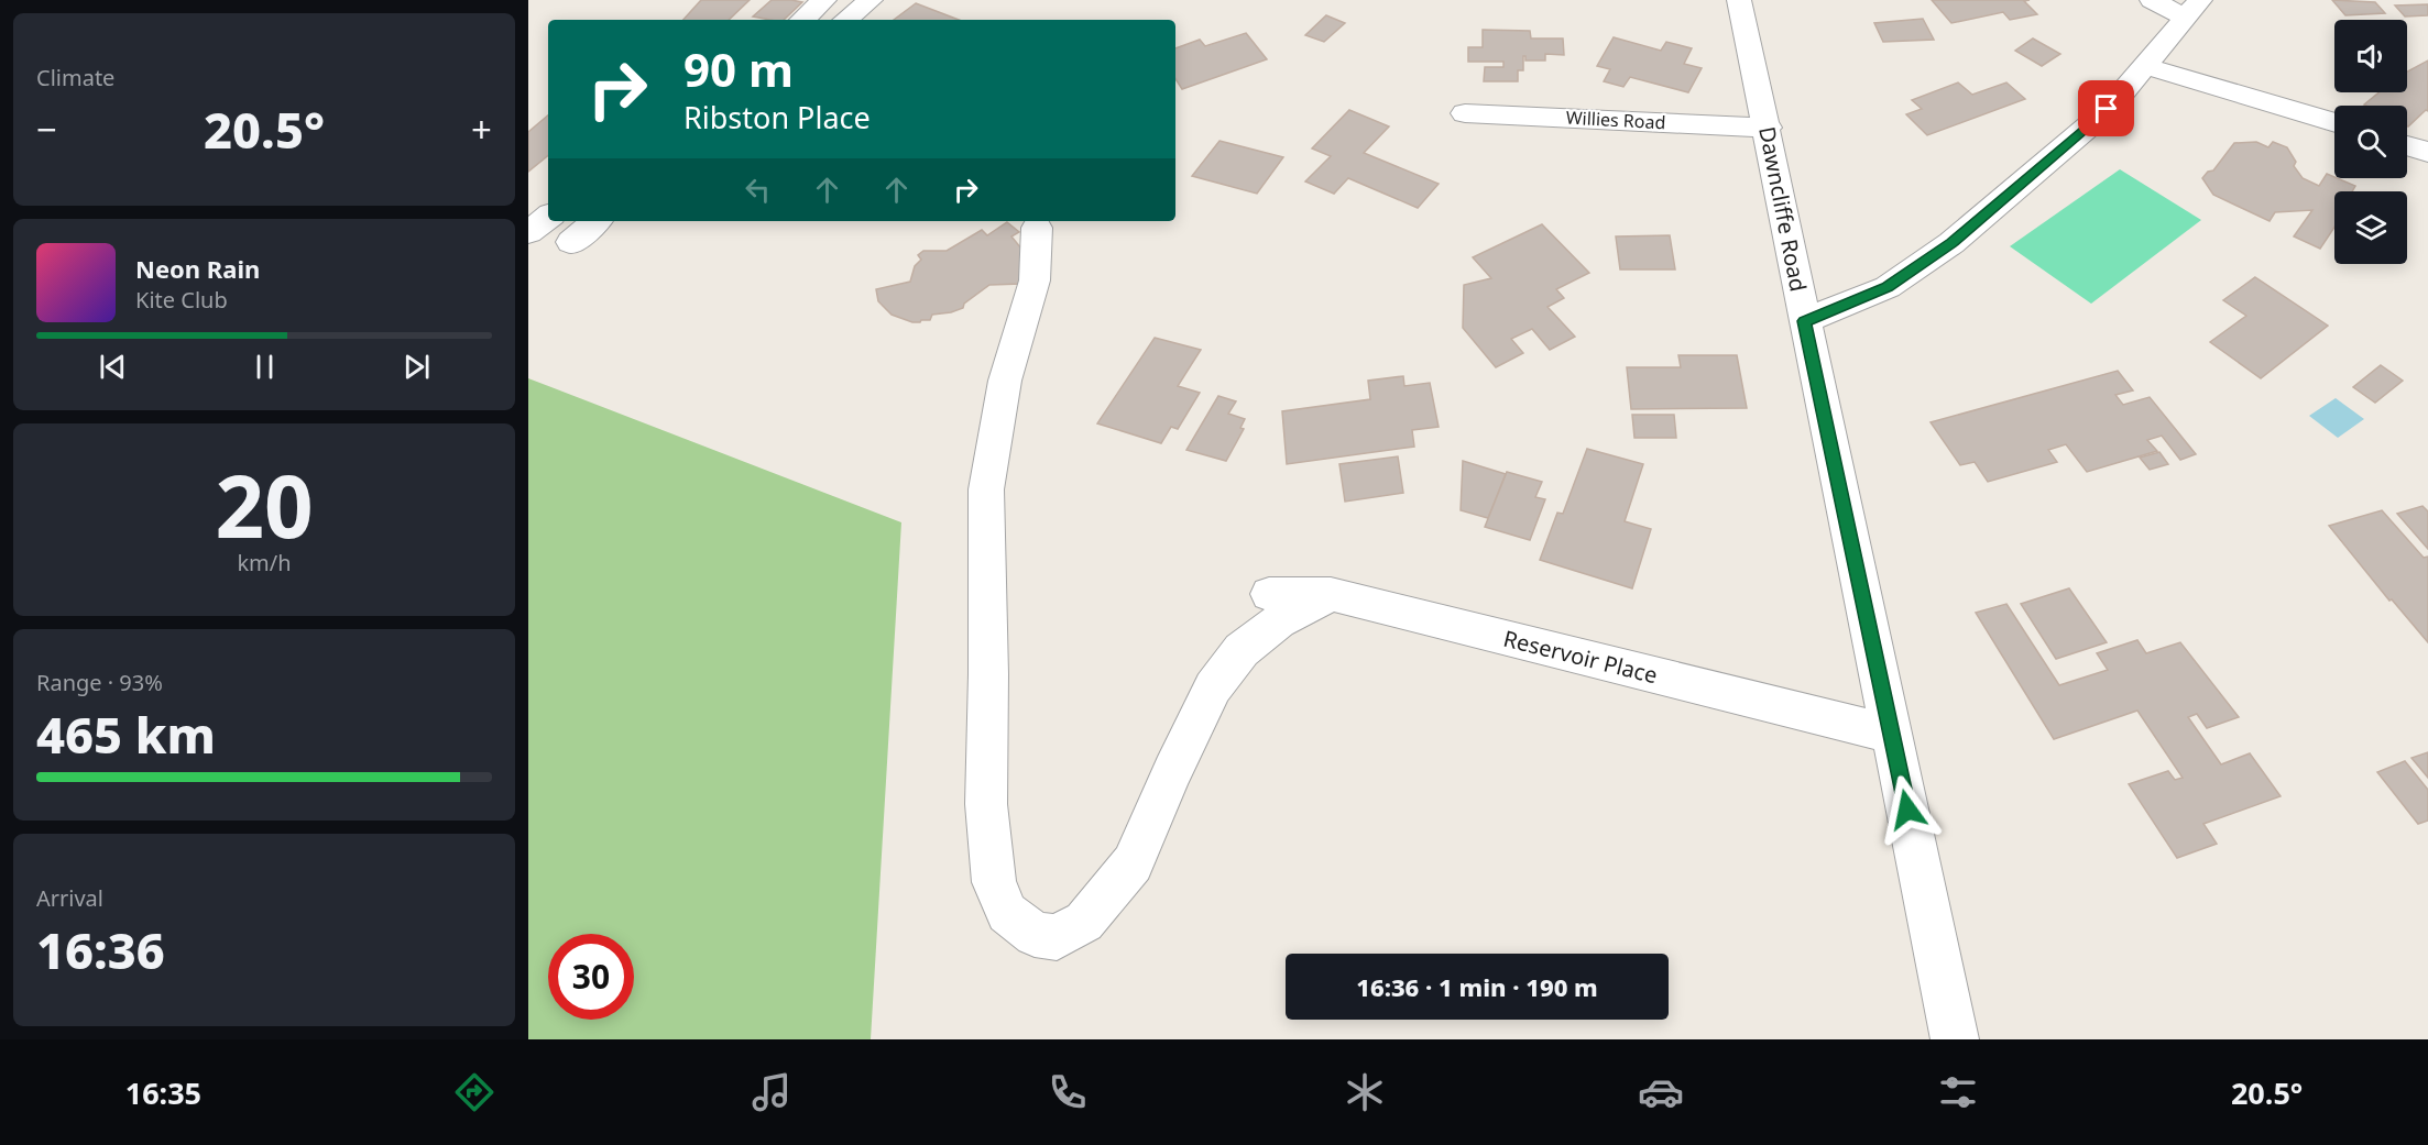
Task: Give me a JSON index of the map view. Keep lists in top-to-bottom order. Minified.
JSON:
{"streets":{"street":["Willies Road","Dawncliffe Road","Reservoir Place"]},"crossings":[["Willies Road","Dawncliffe Road"],["Dawncliffe Road","Reservoir Place"]],"page":{"tile":["Climate",["20","km/h"],["Range · 93%","465 km"],["Arrival","16:36"]],"turn":["90 m","Ribston Place"],"heat":["−","20.5°","+"],"song":["Neon Rain","Kite Club"],"limit":"30","trip":"16:36 · 1 min · 190 m","tabs":["16:35","20.5°"]}}
